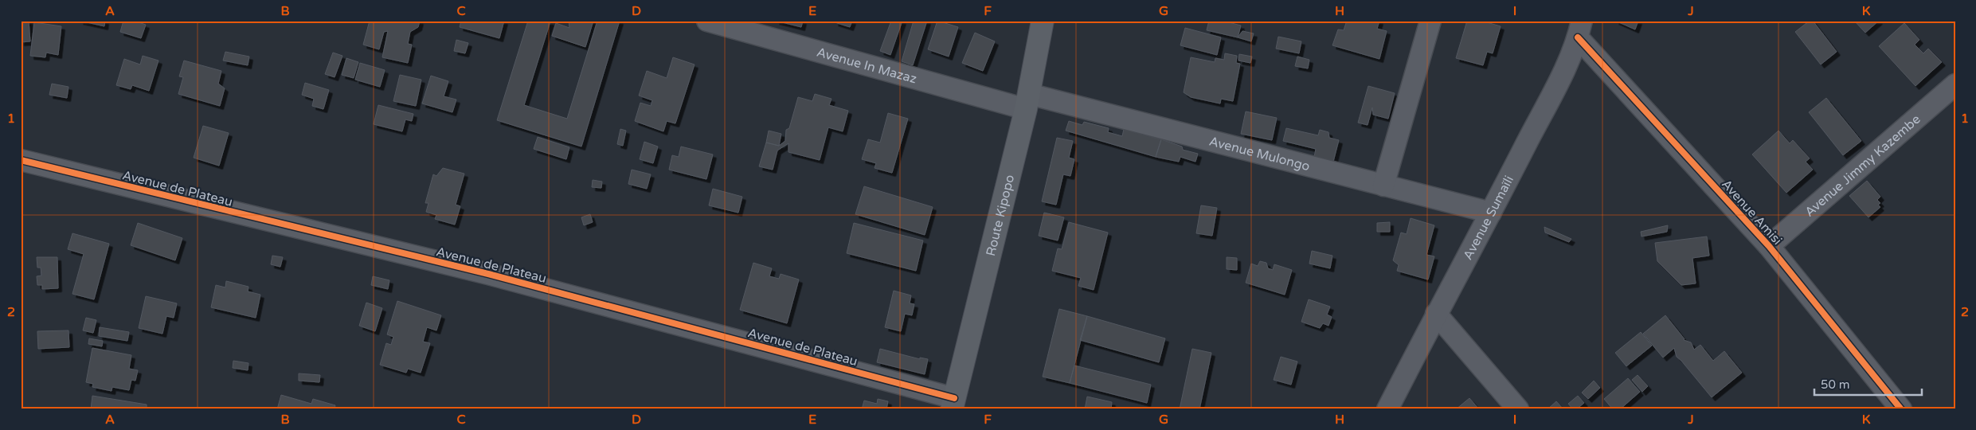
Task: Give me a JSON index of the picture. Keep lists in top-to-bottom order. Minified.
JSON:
{"streets":{"main road":["Route Kipopo"],"street":["Avenue In Mazaz","Avenue Mulongo","Avenue Jimmy Kazembe","Avenue de Plateau","Avenue Amisi","Avenue Sumaïli"]},"crossings":[["Avenue In Mazaz","Avenue Mulongo"],["Avenue In Mazaz","Route Kipopo"],["Avenue Mulongo","Route Kipopo"],["Avenue Mulongo","Avenue Sumaïli"],["Avenue Jimmy Kazembe","Avenue Amisi"],["Avenue de Plateau","Route Kipopo"],["Avenue Amisi","Avenue Sumaïli"]],"scale_bar":"50 m","grid":{"columns":["A","B","C","D","E","F","G","H","I","J","K"],"rows":["1","2"]}}
